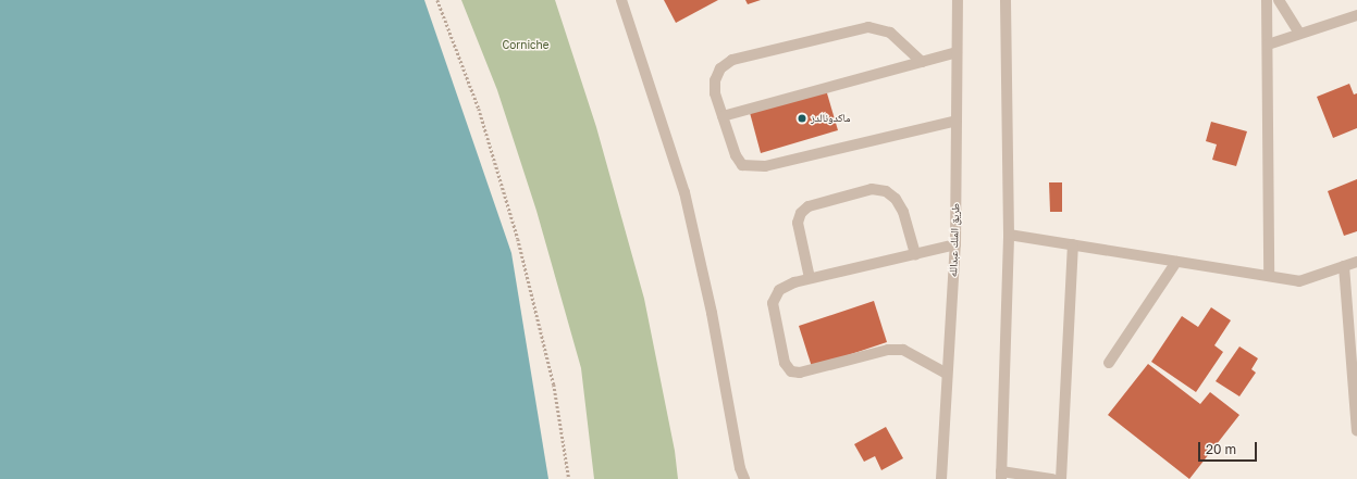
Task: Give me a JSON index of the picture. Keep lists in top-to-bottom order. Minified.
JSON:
{"streets":{"street":["طريق الملك عبدالله"]},"parks":["Corniche"],"places":["ماكدونالدز"],"scale_bar":"20 m"}
